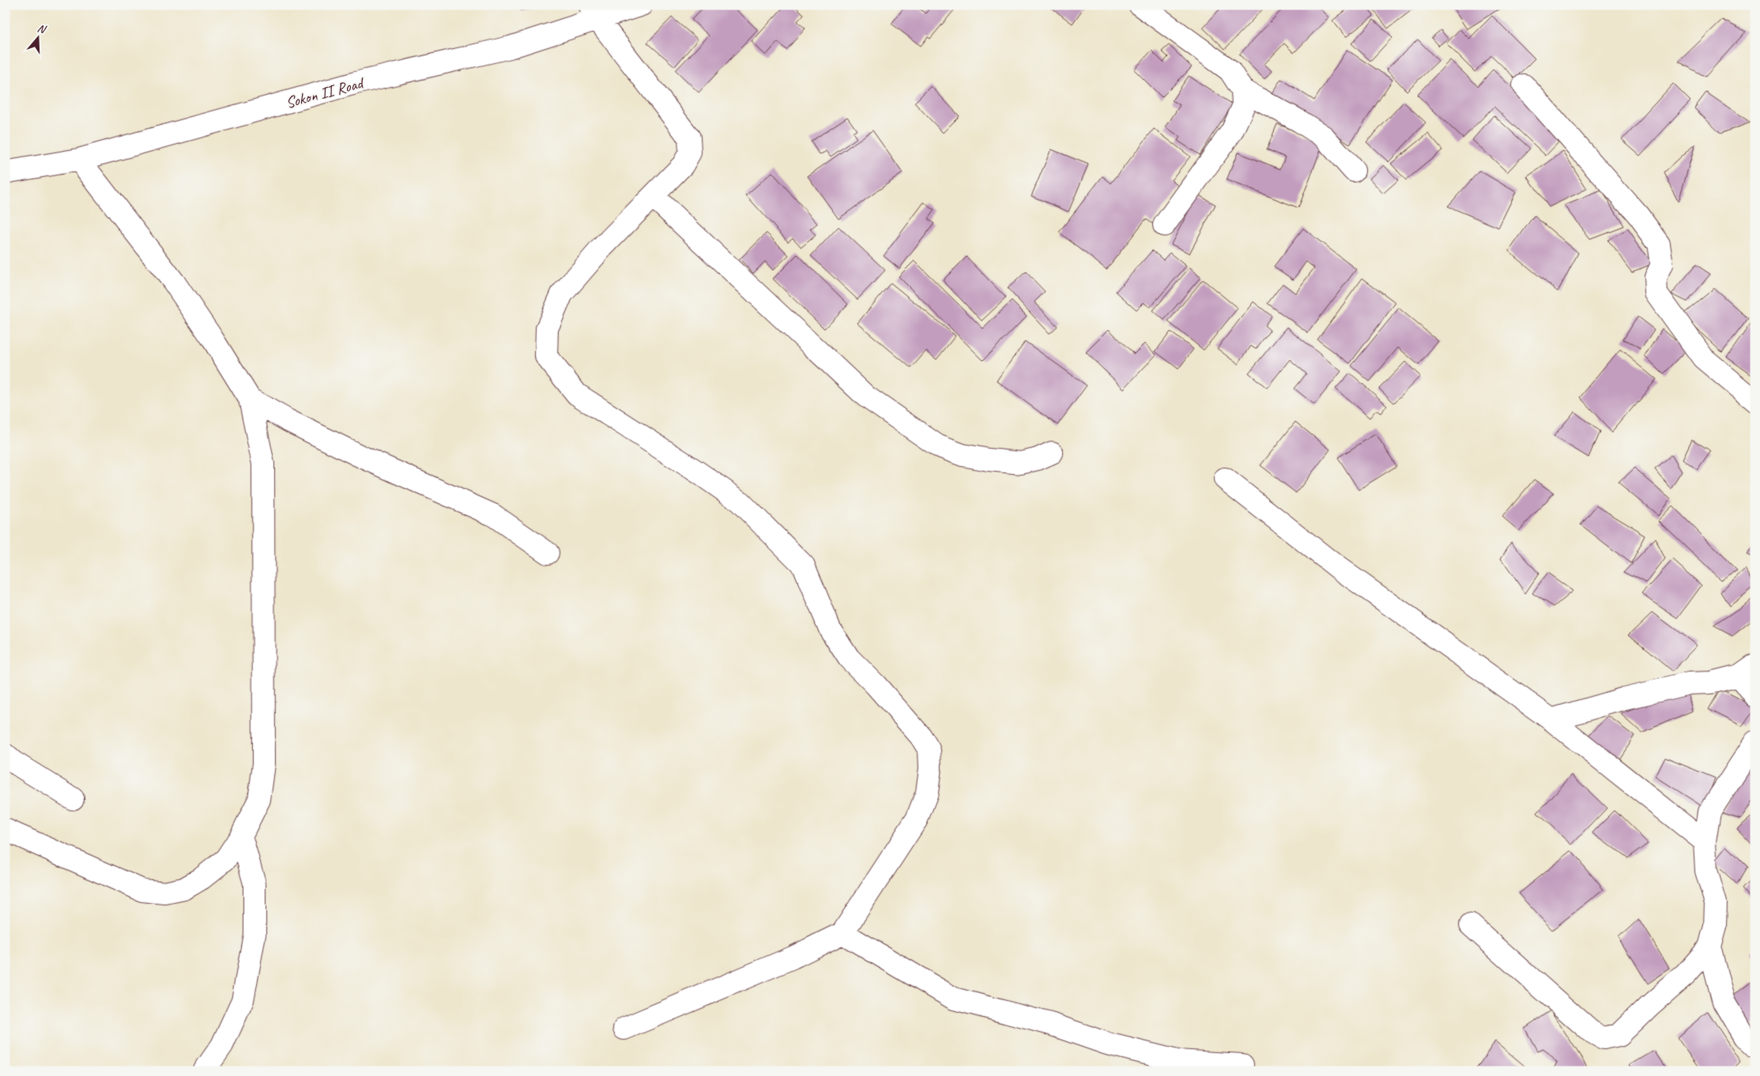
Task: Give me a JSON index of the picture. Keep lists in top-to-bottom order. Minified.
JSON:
{"streets":{"street":["Sokon II Road"]},"north":"top"}
